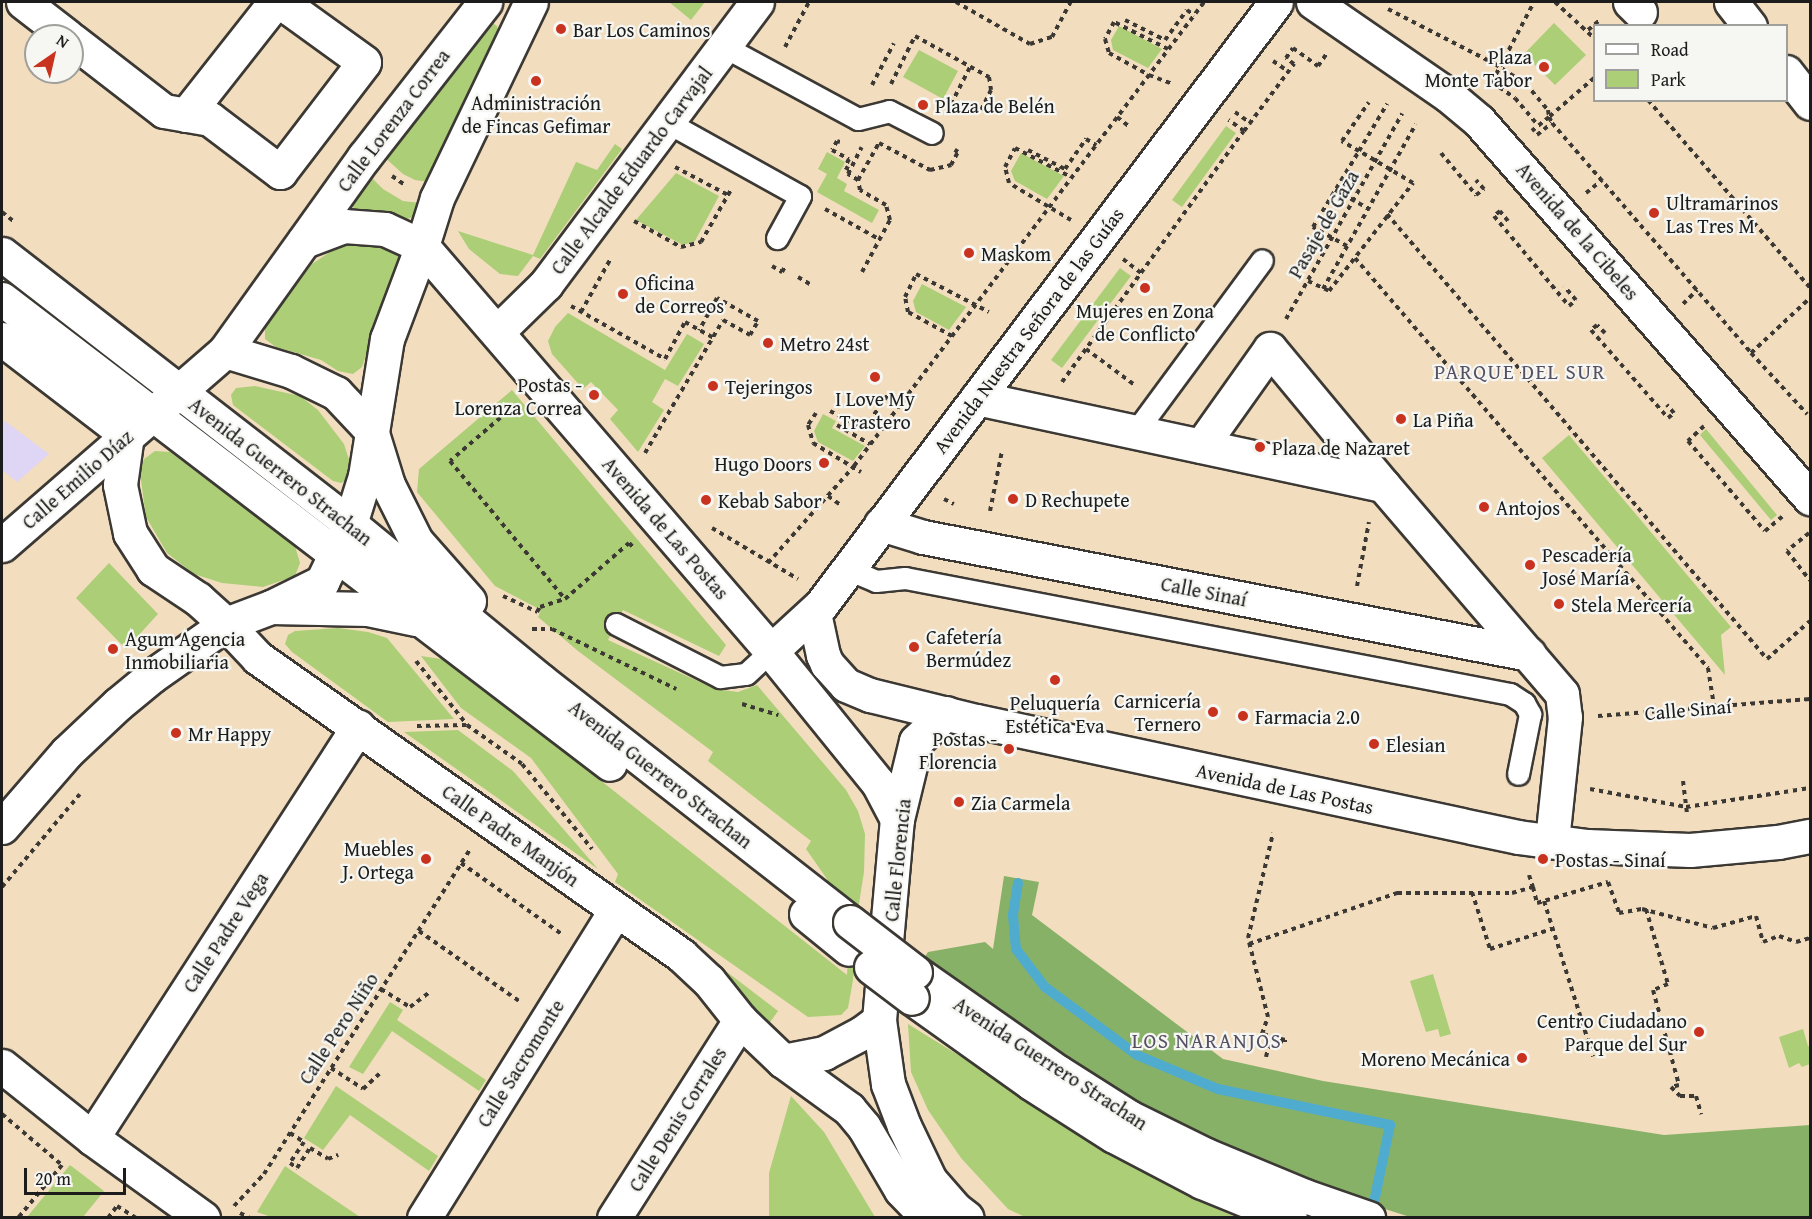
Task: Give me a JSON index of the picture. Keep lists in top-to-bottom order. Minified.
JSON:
{"streets":{"street":["Calle Lorenza Correa","Calle Alcalde Eduardo Carvajal","Avenida de la Cibeles","Avenida Nuestra Señora de las Guías","Avenida Guerrero Strachan","Calle Emilio Díaz","Avenida de Las Postas","Calle Sinaí","Calle Padre Manjón","Calle Florencia","Calle Padre Vega","Calle Sacromonte","Calle Denis Corrales"],"path":["Pasaje de Gaza","Calle Pero Niño"]},"crossings":[["Calle Lorenza Correa","Avenida Guerrero Strachan"],["Calle Lorenza Correa","Calle Emilio Díaz"],["Calle Alcalde Eduardo Carvajal","Avenida de Las Postas"],["Avenida Nuestra Señora de las Guías","Avenida de Las Postas"],["Avenida Nuestra Señora de las Guías","Calle Sinaí"],["Avenida Guerrero Strachan","Calle Emilio Díaz"],["Calle Emilio Díaz","Calle Padre Manjón"],["Avenida de Las Postas","Calle Florencia"],["Calle Padre Manjón","Calle Padre Vega"],["Calle Padre Manjón","Calle Sacromonte"],["Calle Padre Manjón","Calle Denis Corrales"]],"districts":["PARQUE DEL SUR","LOS NARANJOS"],"places":["Bar Los Caminos","Plaza Monte Tabor","Administración de Fincas Gefimar","Plaza de Belén","Ultramarinos Las Tres M","Maskom","Mujeres en Zona de Conflicto","Oficina de Correos","Metro 24st","I Love My Trastero","Tejeringos","Postas - Lorenza Correa","La Piña","Plaza de Nazaret","Hugo Doors","D Rechupete","Kebab Sabor","Antojos","Pescadería José María","Stela Mercería","Cafetería Bermúdez","Agum Agencia Inmobiliaria","Peluquería Estética Eva","Carnicería Ternero","Farmacia 2.0","Mr Happy","Elesian","Postas - Florencia","Zia Carmela","Muebles J. Ortega","Postas - Sinaí","Centro Ciudadano Parque del Sur","Moreno Mecánica"],"legend":["Road","Park"],"scale_bar":"20 m","north":"top right"}
